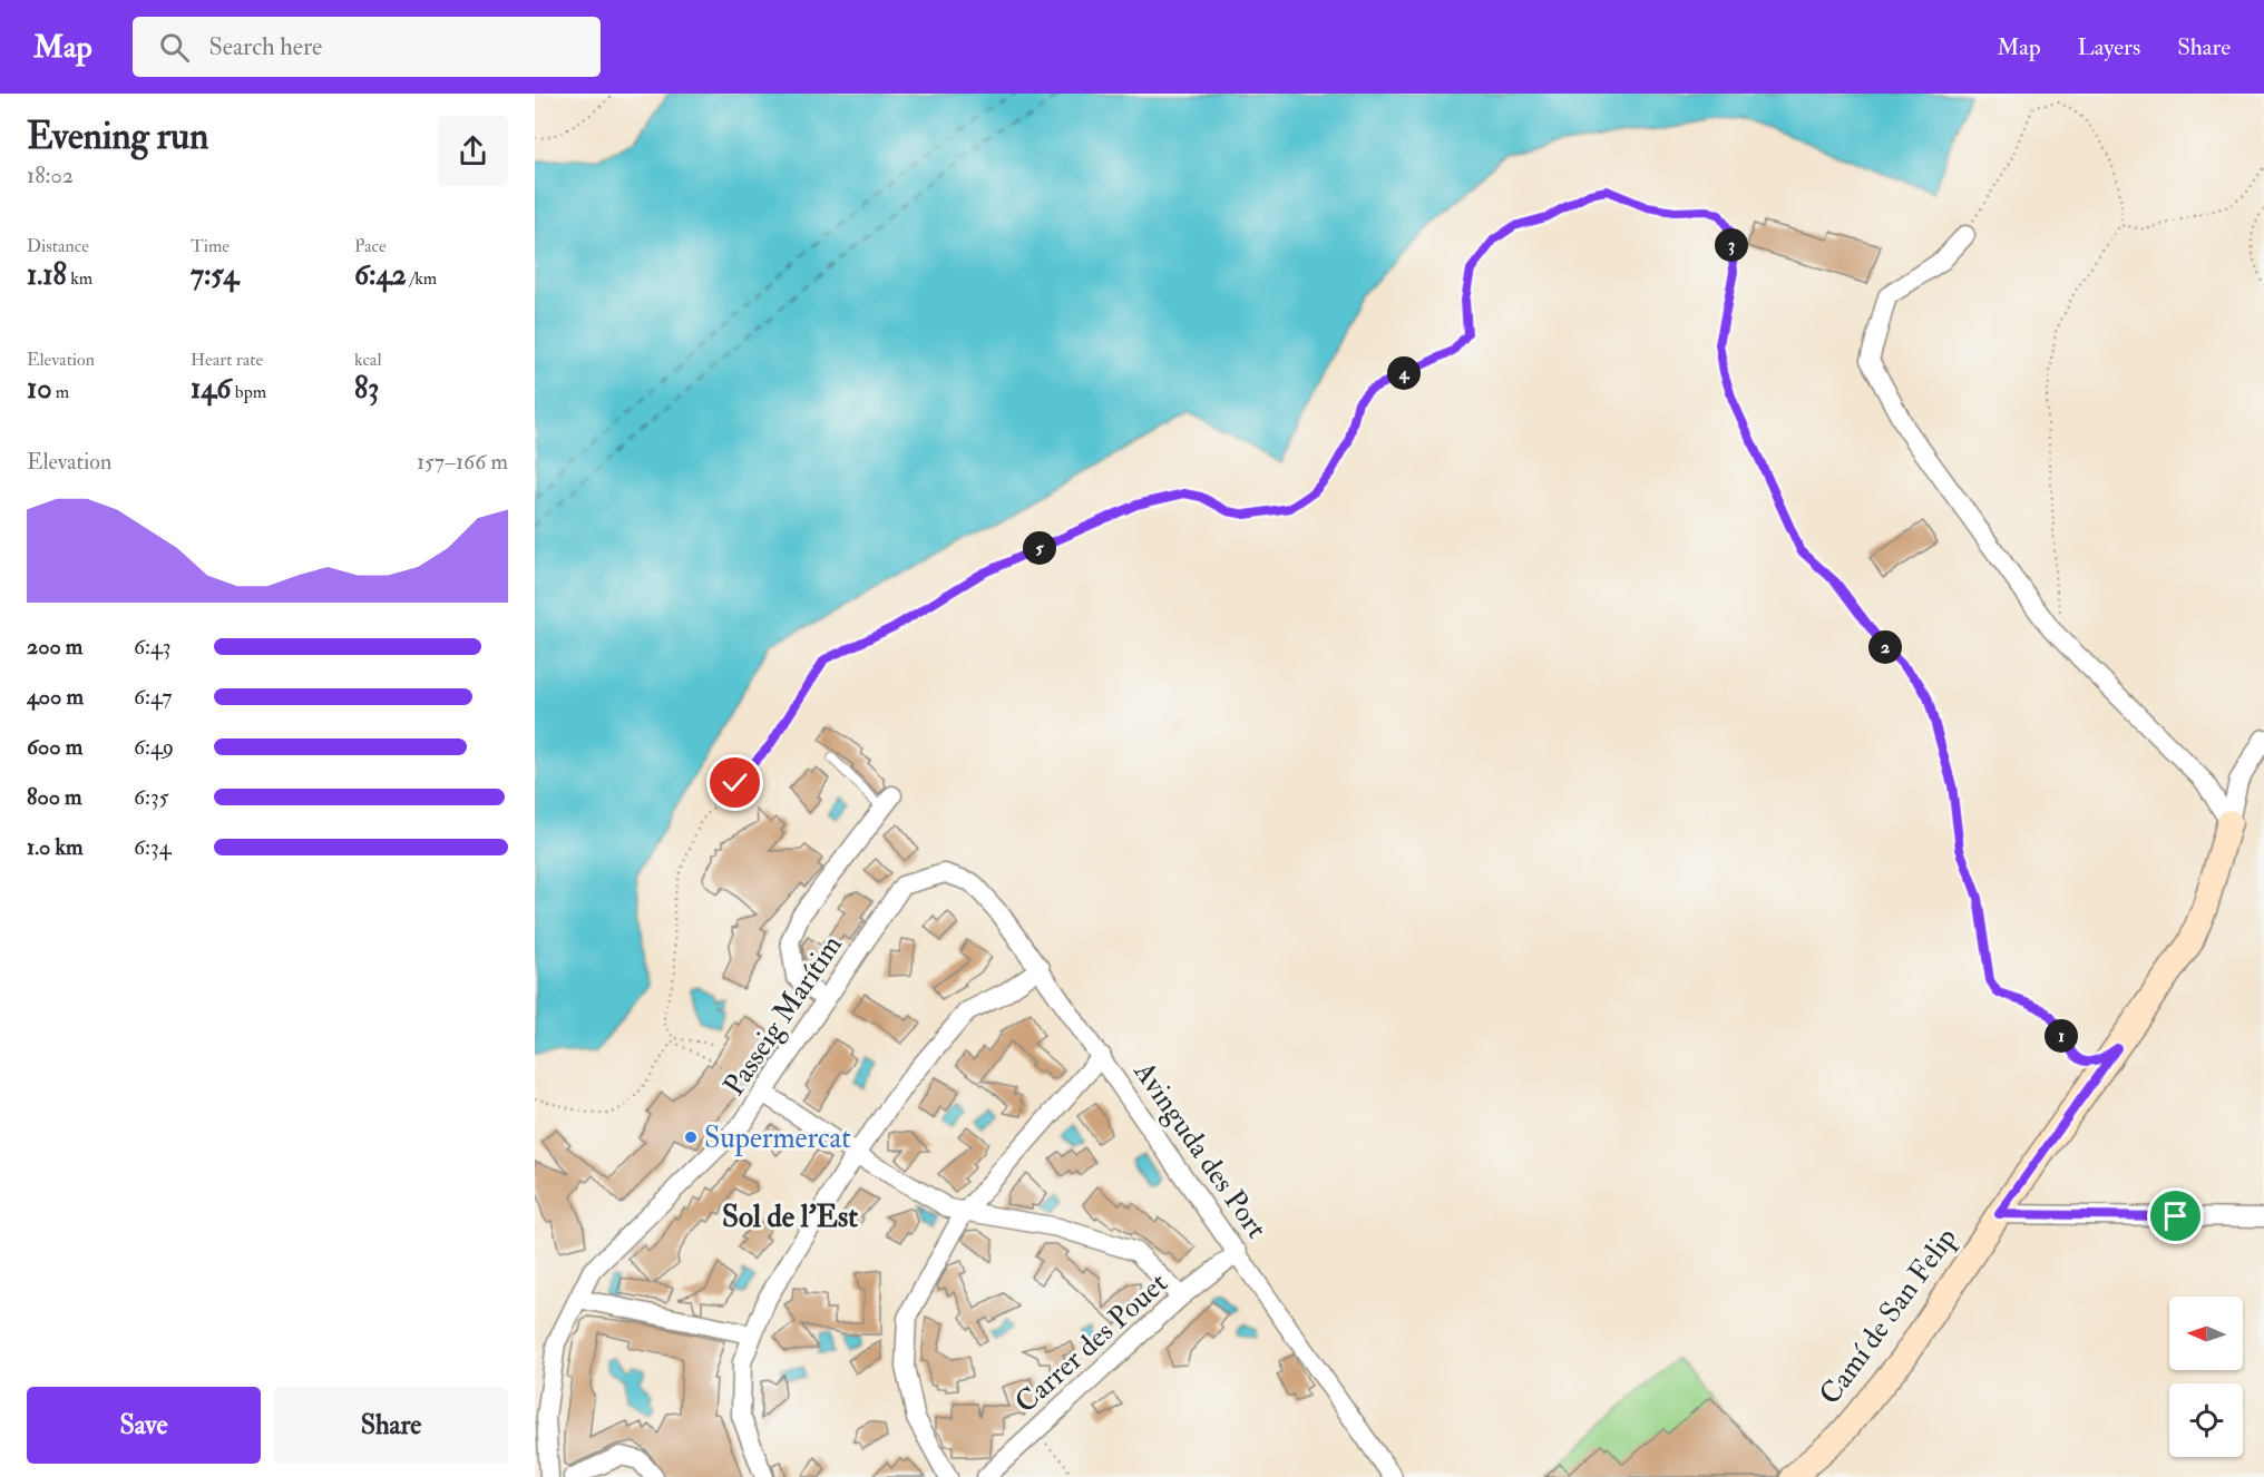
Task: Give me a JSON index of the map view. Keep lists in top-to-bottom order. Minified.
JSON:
{"streets":{"street":["Passeig Marítim","Avinguda des Port","Camí de San Felip","Carrer des Pouet"]},"crossings":[["Passeig Marítim","Avinguda des Port"],["Avinguda des Port","Carrer des Pouet"]],"districts":["Sol de l'Est"],"places":["Supermercat"],"north":"left","page":{"header":"Map","search":"Search here","nav":["Map","Layers","Share"],"heading":["Evening run","18:02"],"stats":[["Distance","1.18 km"],["Time","7:54"],["Pace","6:42 /km"],["Elevation","10 m"],["Heart rate","146 bpm"],["kcal","83"]],"pins":["3","4","5","2","1"],"chart":["Elevation","157–166 m"],"list":[{"name":"200 m","note":"6:43"},{"name":"400 m","note":"6:47"},{"name":"600 m","note":"6:49"},{"name":"800 m","note":"6:35"},{"name":"1.0 km","note":"6:34"}],"buttons":["Save","Share"]}}
